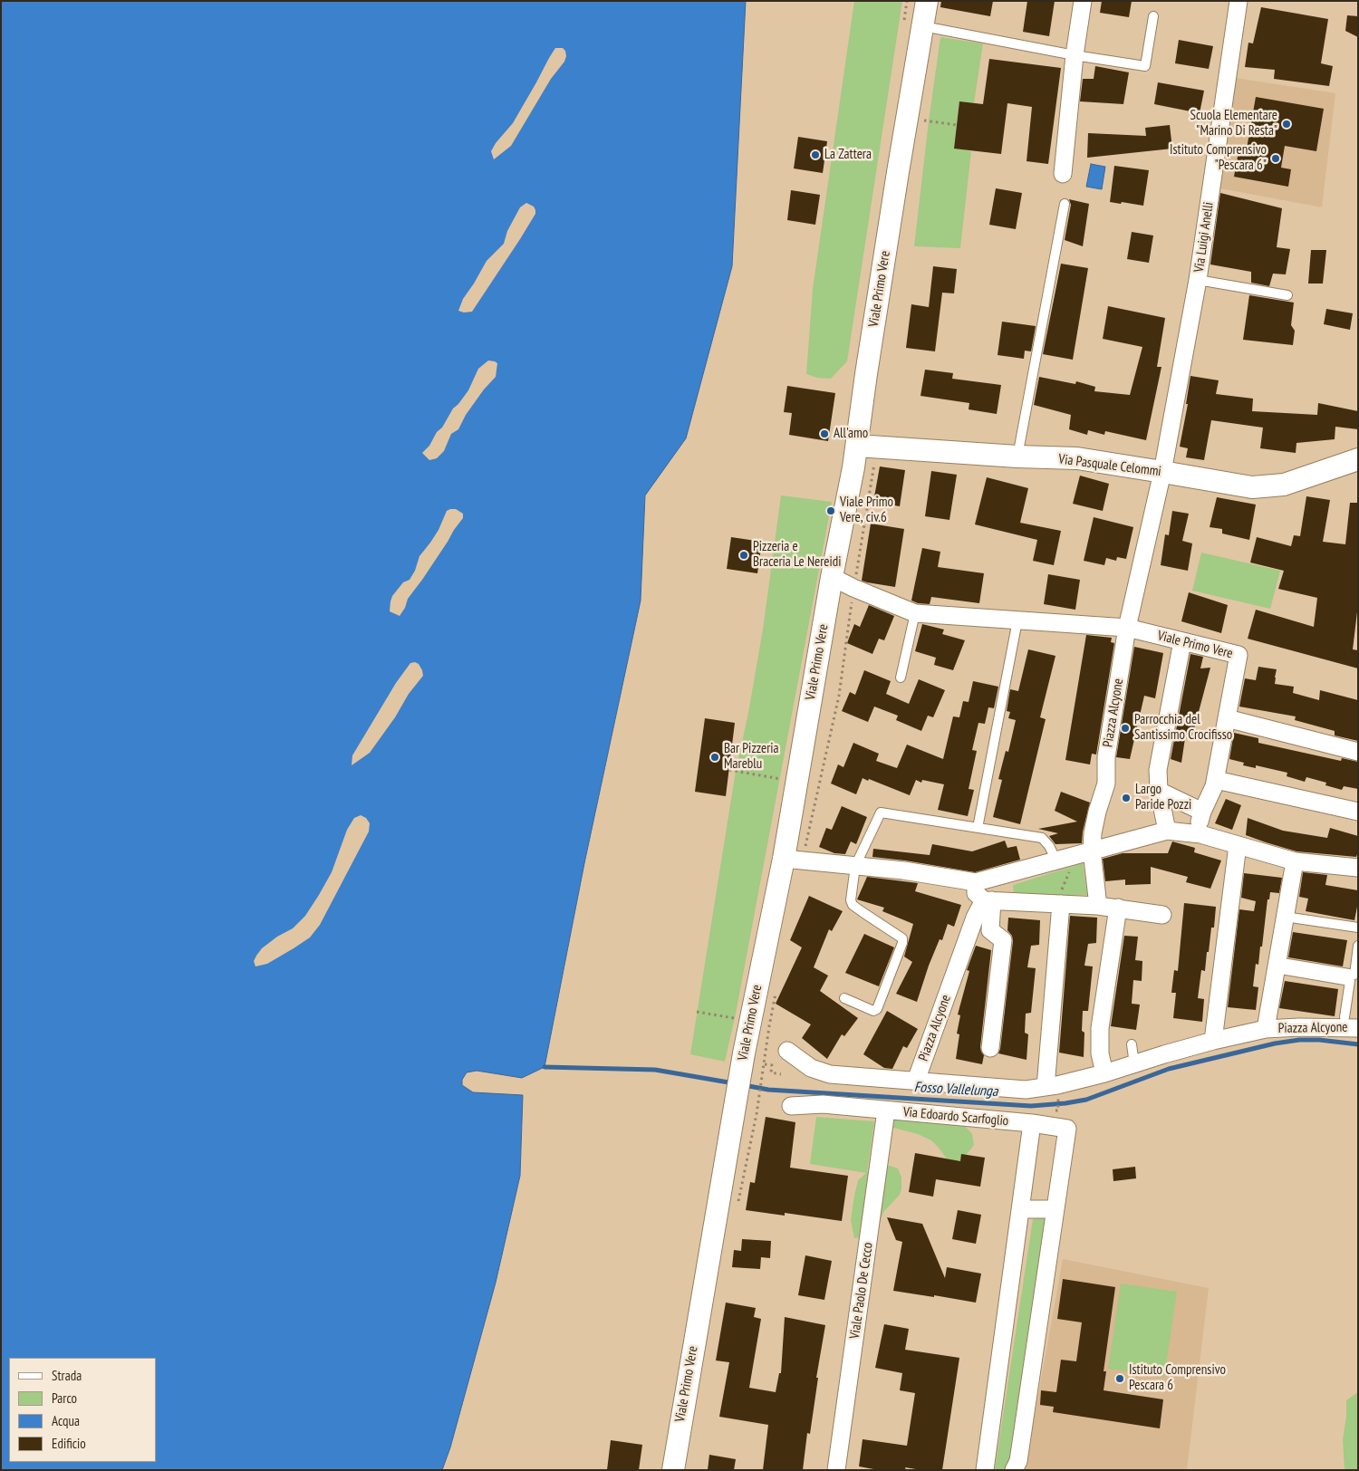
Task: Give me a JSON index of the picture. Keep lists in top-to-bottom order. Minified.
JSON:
{"streets":{"street":["Via Luigi Anelli","Viale Primo Vere","Via Pasquale Celommi","Piazza Alcyone","Via Edoardo Scarfoglio","Viale Paolo De Cecco"]},"crossings":[["Via Luigi Anelli","Via Pasquale Celommi"],["Via Luigi Anelli","Piazza Alcyone"],["Viale Primo Vere","Via Pasquale Celommi"],["Viale Primo Vere","Piazza Alcyone"],["Via Pasquale Celommi","Piazza Alcyone"],["Via Edoardo Scarfoglio","Viale Paolo De Cecco"]],"water":["Fosso Vallelunga"],"places":["Scuola Elementare \"Marino Di Resta\"","La Zattera","Istituto Comprensivo \"Pescara 6\"","All'amo","Viale Primo Vere, civ.6","Pizzeria e Braceria Le Nereidi","Parrocchia del Santissimo Crocifisso","Bar Pizzeria Mareblu","Largo Paride Pozzi","Istituto Comprensivo Pescara 6"],"legend":["Strada","Parco","Acqua","Edificio"]}
